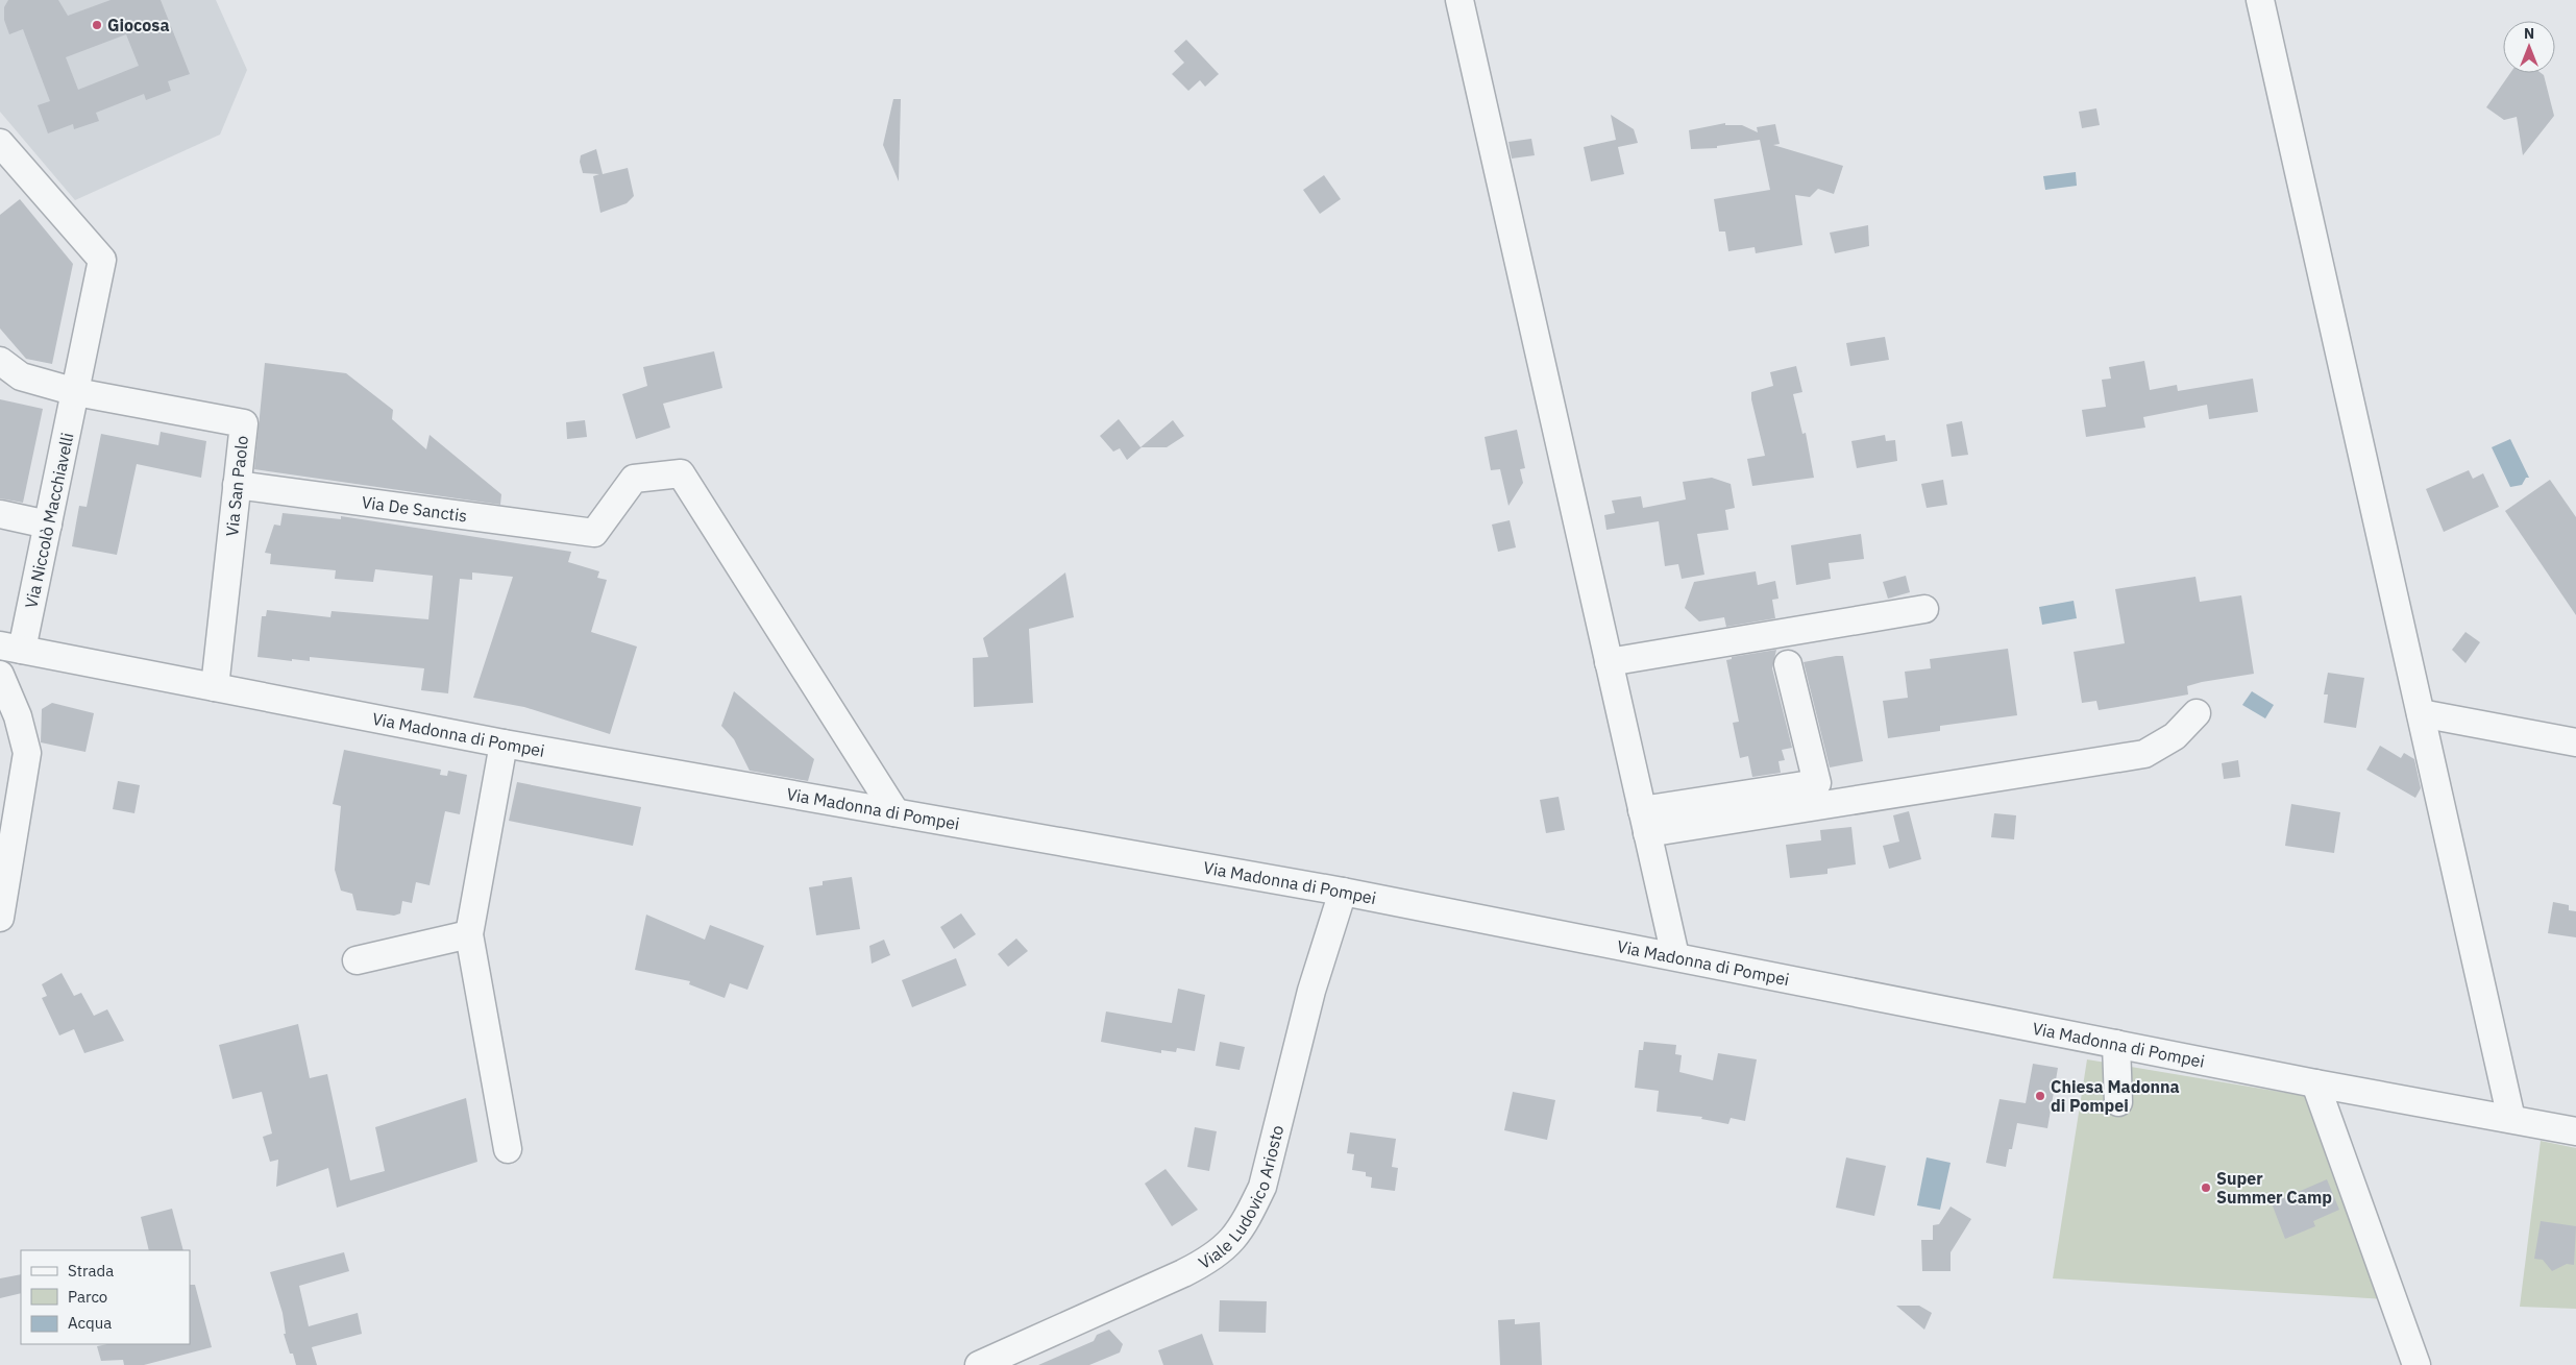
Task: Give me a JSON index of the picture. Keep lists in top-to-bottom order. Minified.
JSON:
{"streets":{"street":["Via San Paolo","Via De Sanctis","Via Niccolò Macchiavelli","Via Madonna di Pompei","Viale Ludovico Ariosto"]},"crossings":[["Via San Paolo","Via De Sanctis"],["Via San Paolo","Via Niccolò Macchiavelli"],["Via San Paolo","Via Madonna di Pompei"],["Via De Sanctis","Via Madonna di Pompei"],["Via Niccolò Macchiavelli","Via Madonna di Pompei"],["Via Madonna di Pompei","Viale Ludovico Ariosto"]],"places":["Giocosa","Chiesa Madonna di Pompei","Super Summer Camp"],"legend":["Strada","Parco","Acqua"],"north":"top"}
